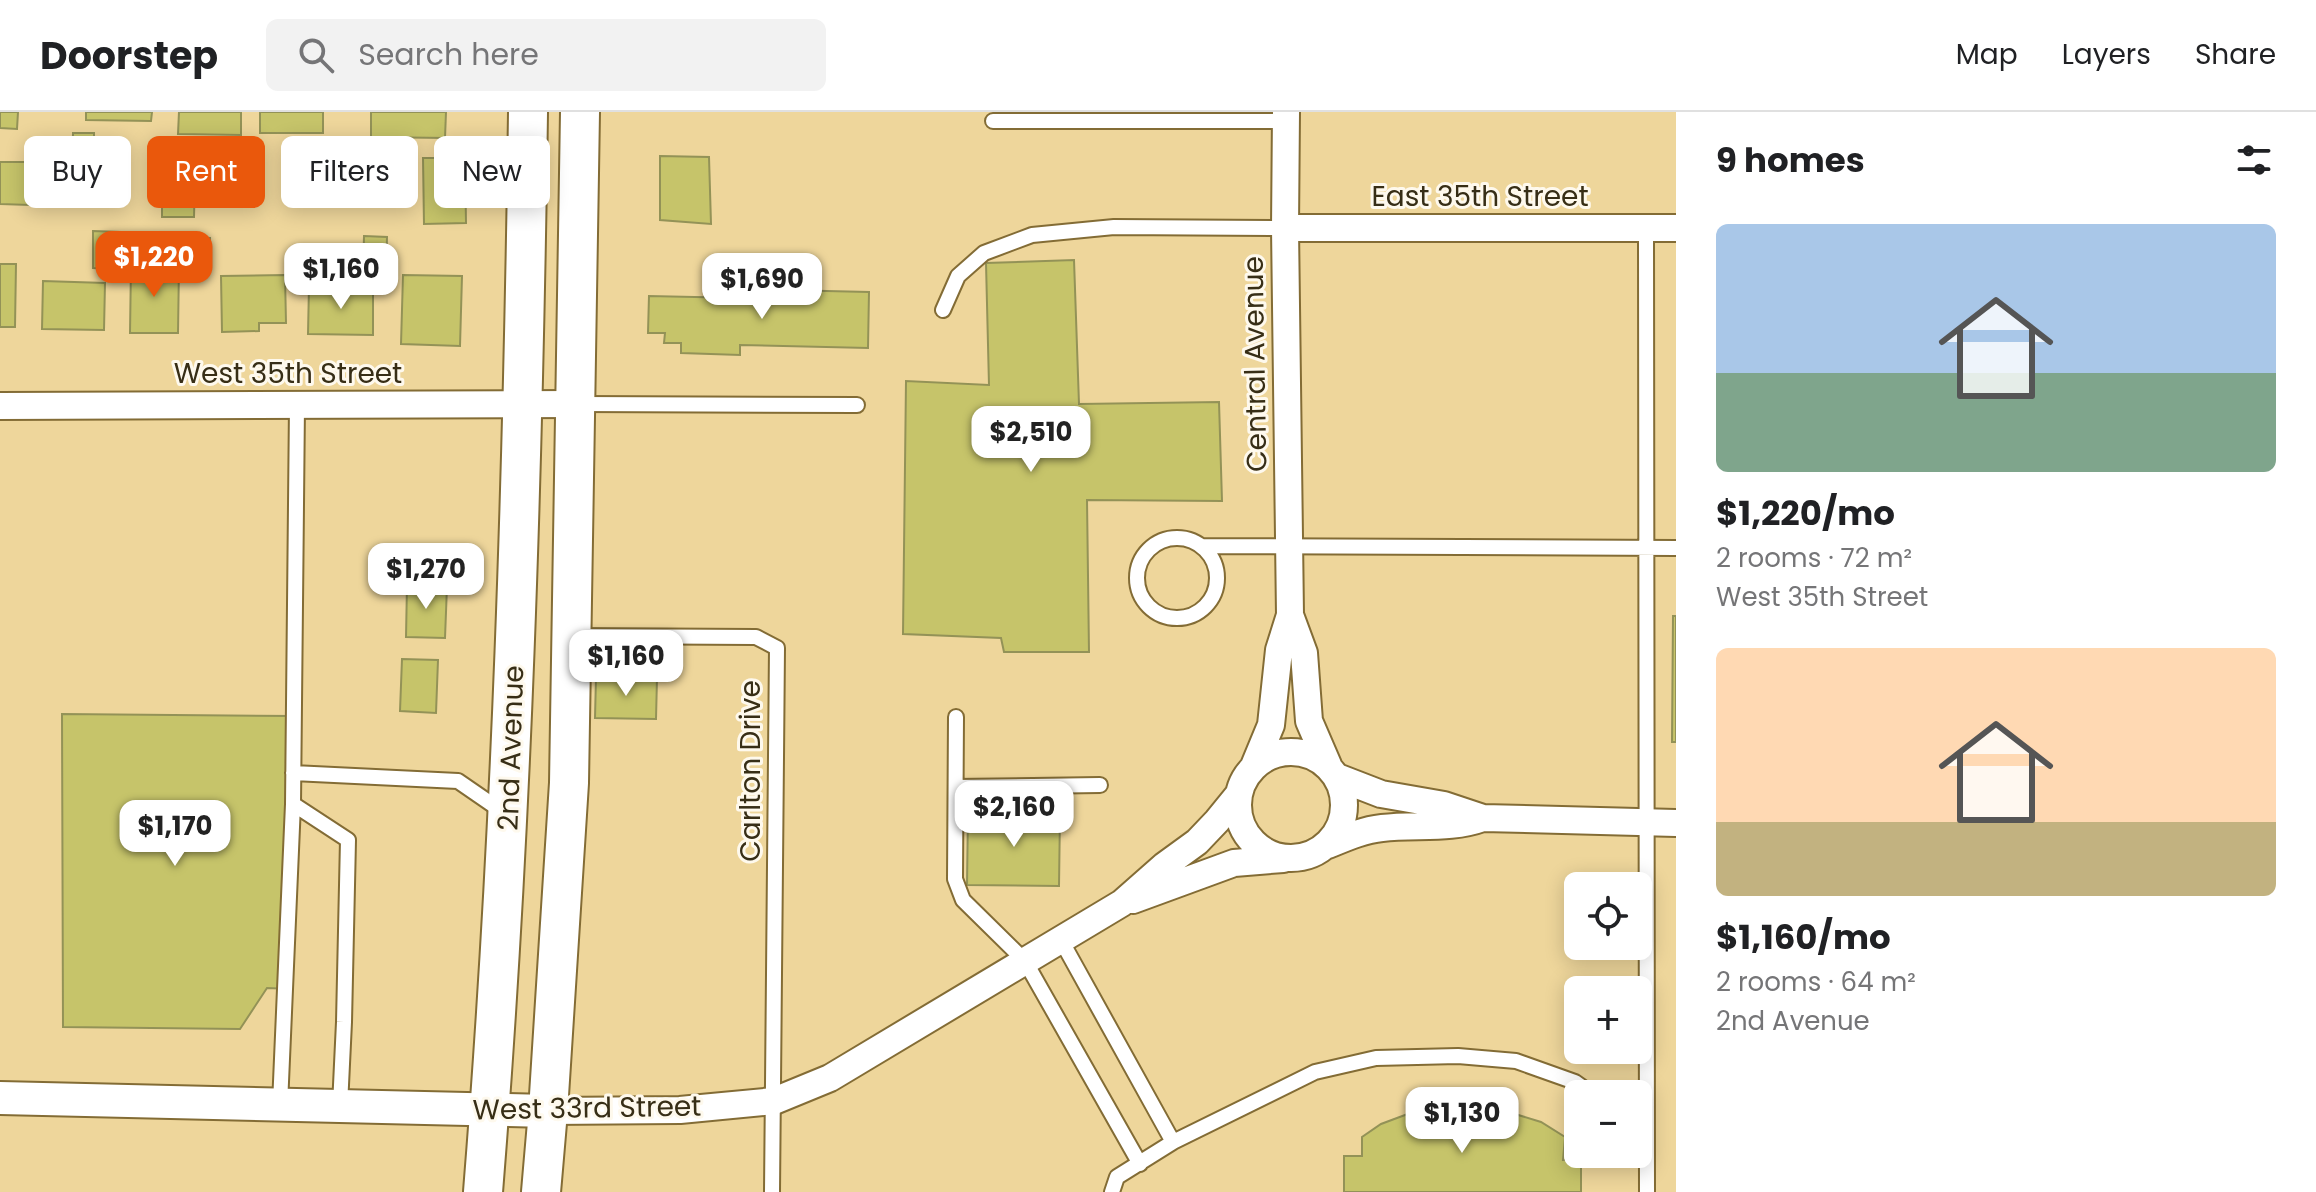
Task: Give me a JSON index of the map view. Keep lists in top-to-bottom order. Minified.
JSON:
{"streets":{"main road":["2nd Avenue"],"street":["East 35th Street","Central Avenue","West 35th Street","West 33rd Street"],"lane":["Carlton Drive"]},"crossings":[["East 35th Street","Central Avenue"],["Central Avenue","West 33rd Street"],["West 35th Street","2nd Avenue"],["2nd Avenue","Carlton Drive"],["2nd Avenue","West 33rd Street"],["Carlton Drive","West 33rd Street"]],"page":{"header":"Doorstep","search":"Search here","nav":["Map","Layers","Share"],"heading":"9 homes","chip":["Buy","Rent","Filters","New"],"list":[{"name":"$1,220/mo","note":"2 rooms · 72 m² · West 35th Street"},{"name":"$1,160/mo","note":"2 rooms · 64 m² · 2nd Avenue"}],"price":["$1,220","$1,160","$1,690","$2,510","$1,270","$1,160","$2,160","$1,170","$1,130"],"map_buttons":["+","−"]}}
